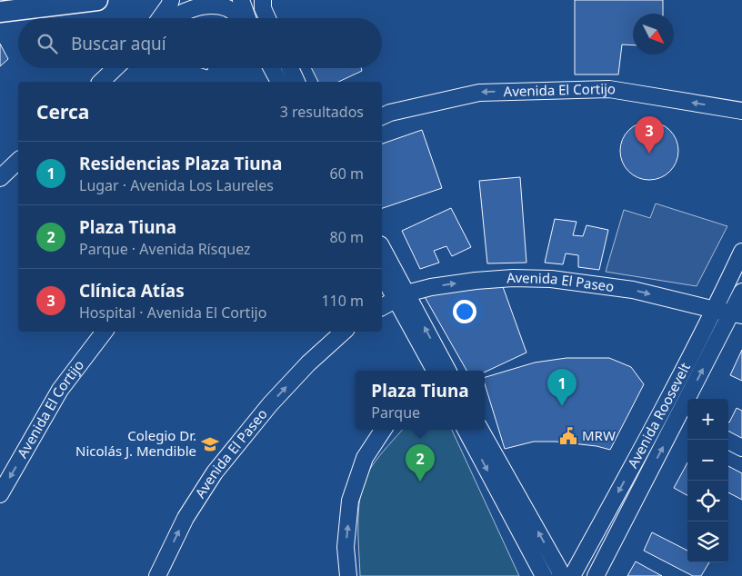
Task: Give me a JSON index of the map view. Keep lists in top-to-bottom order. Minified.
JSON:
{"streets":{"street":["Avenida El Cortijo","Avenida El Paseo","Avenida Roosevelt"]},"crossings":[["Avenida El Paseo","Avenida Roosevelt"]],"one_way":["Avenida El Cortijo","Avenida El Paseo"],"places":{"public building":["MRW"],"school or university":["Colegio Dr. Nicolás J. Mendible"]},"north":"bottom right","page":{"search":"Buscar aquí","heading":["Cerca","3 resultados"],"pins":["3","1","2"],"list":[{"mark":"1","name":"Residencias Plaza Tiuna","note":"Lugar · Avenida Los Laureles","value":"60 m"},{"mark":"2","name":"Plaza Tiuna","note":"Parque · Avenida Rísquez","value":"80 m"},{"mark":"3","name":"Clínica Atías","note":"Hospital · Avenida El Cortijo","value":"110 m"}],"popup":["Plaza Tiuna","Parque"],"map_buttons":["+","−"]}}
